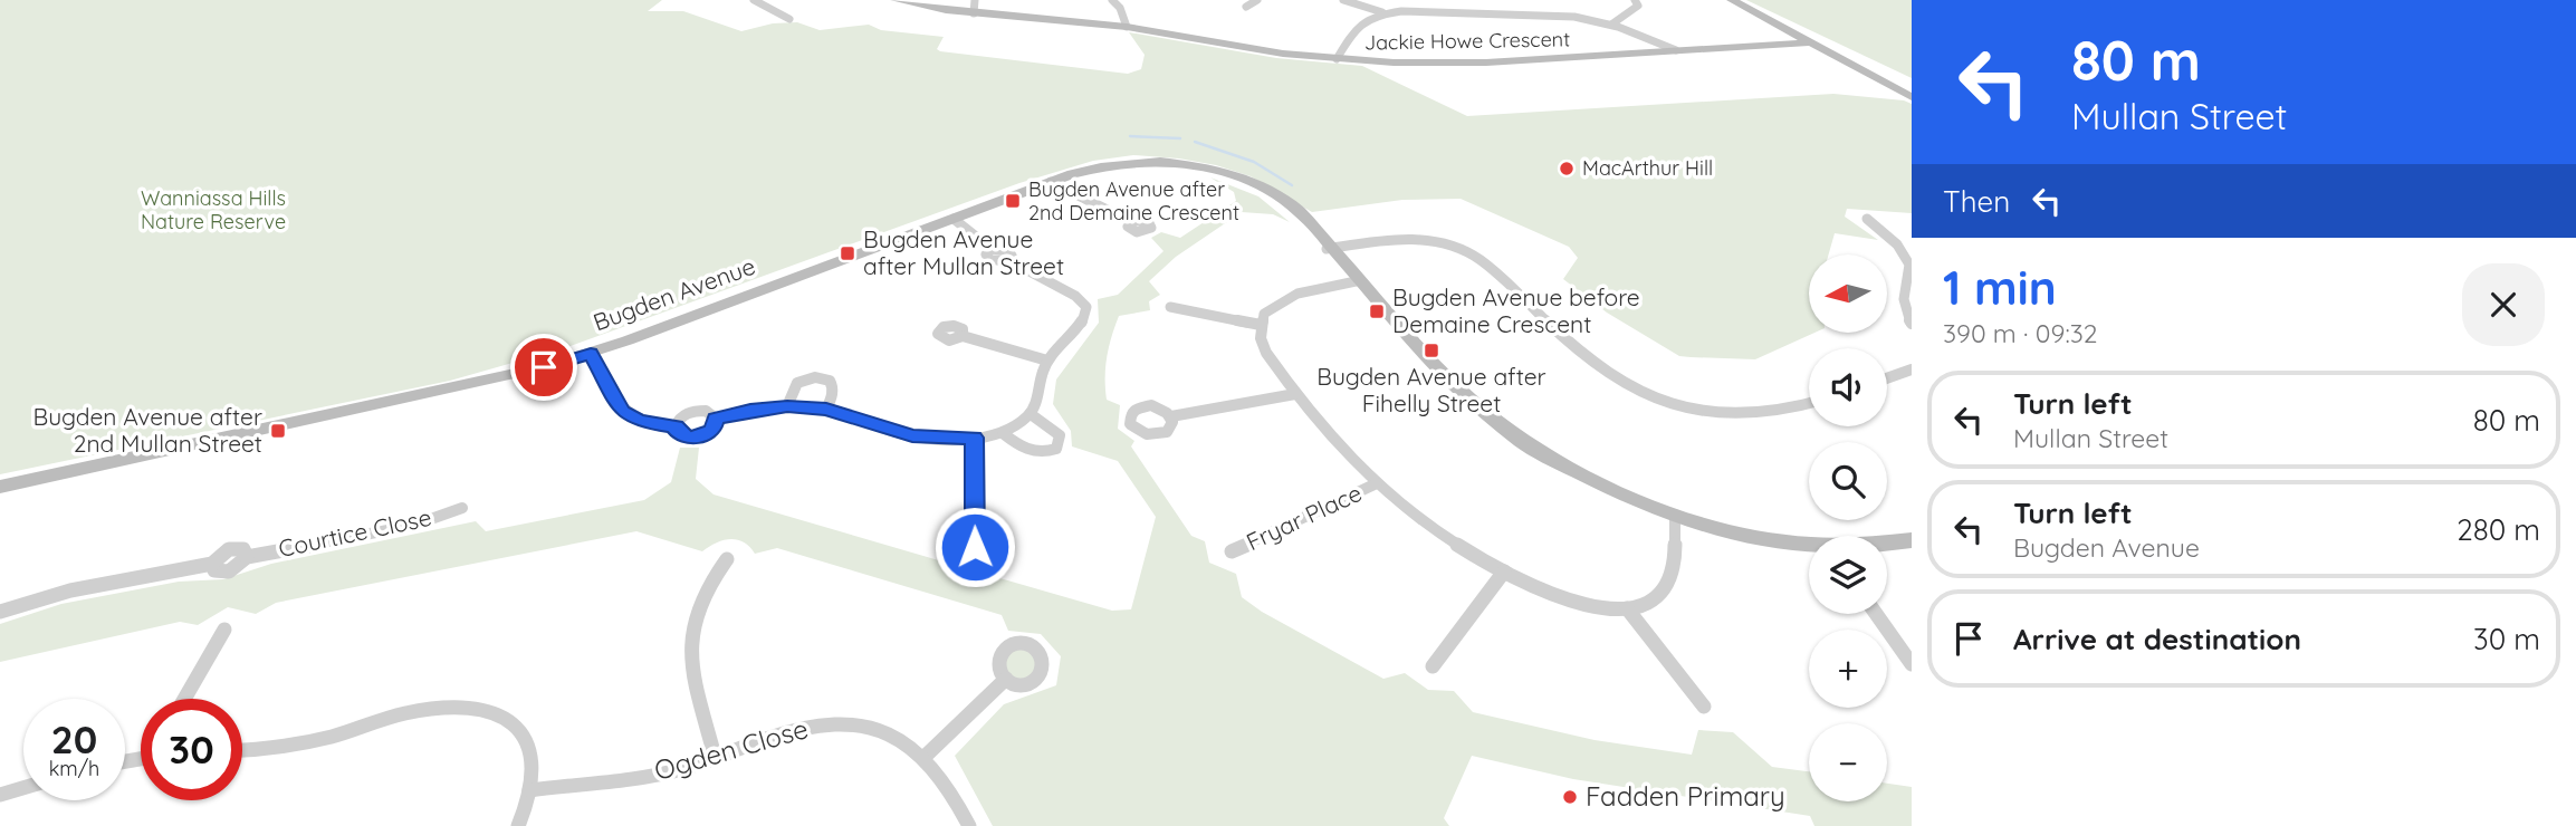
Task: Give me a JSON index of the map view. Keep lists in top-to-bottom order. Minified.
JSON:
{"streets":{"street":["Jackie Howe Crescent","Bugden Avenue","Fryar Place","Courtice Close","Ogden Close"]},"parks":["Wanniassa Hills Nature Reserve"],"places":{"other":["MacArthur Hill","Fadden Primary"],"transit":["Bugden Avenue after 2nd Demaine Crescent","Bugden Avenue after Mullan Street","Bugden Avenue before Demaine Crescent","Bugden Avenue after Fihelly Street","Bugden Avenue after 2nd Mullan Street"]},"north":"left","page":{"turn":["80 m","Mullan Street"],"then":"Then","heading":["1 min","390 m · 09:32"],"map_buttons":["+","−"],"list":[{"name":"Turn left","note":"Mullan Street","value":"80 m"},{"name":"Turn left","note":"Bugden Avenue","value":"280 m"},{"name":"Arrive at destination","value":"30 m"}],"speed":"20 km/h","limit":"30"}}
